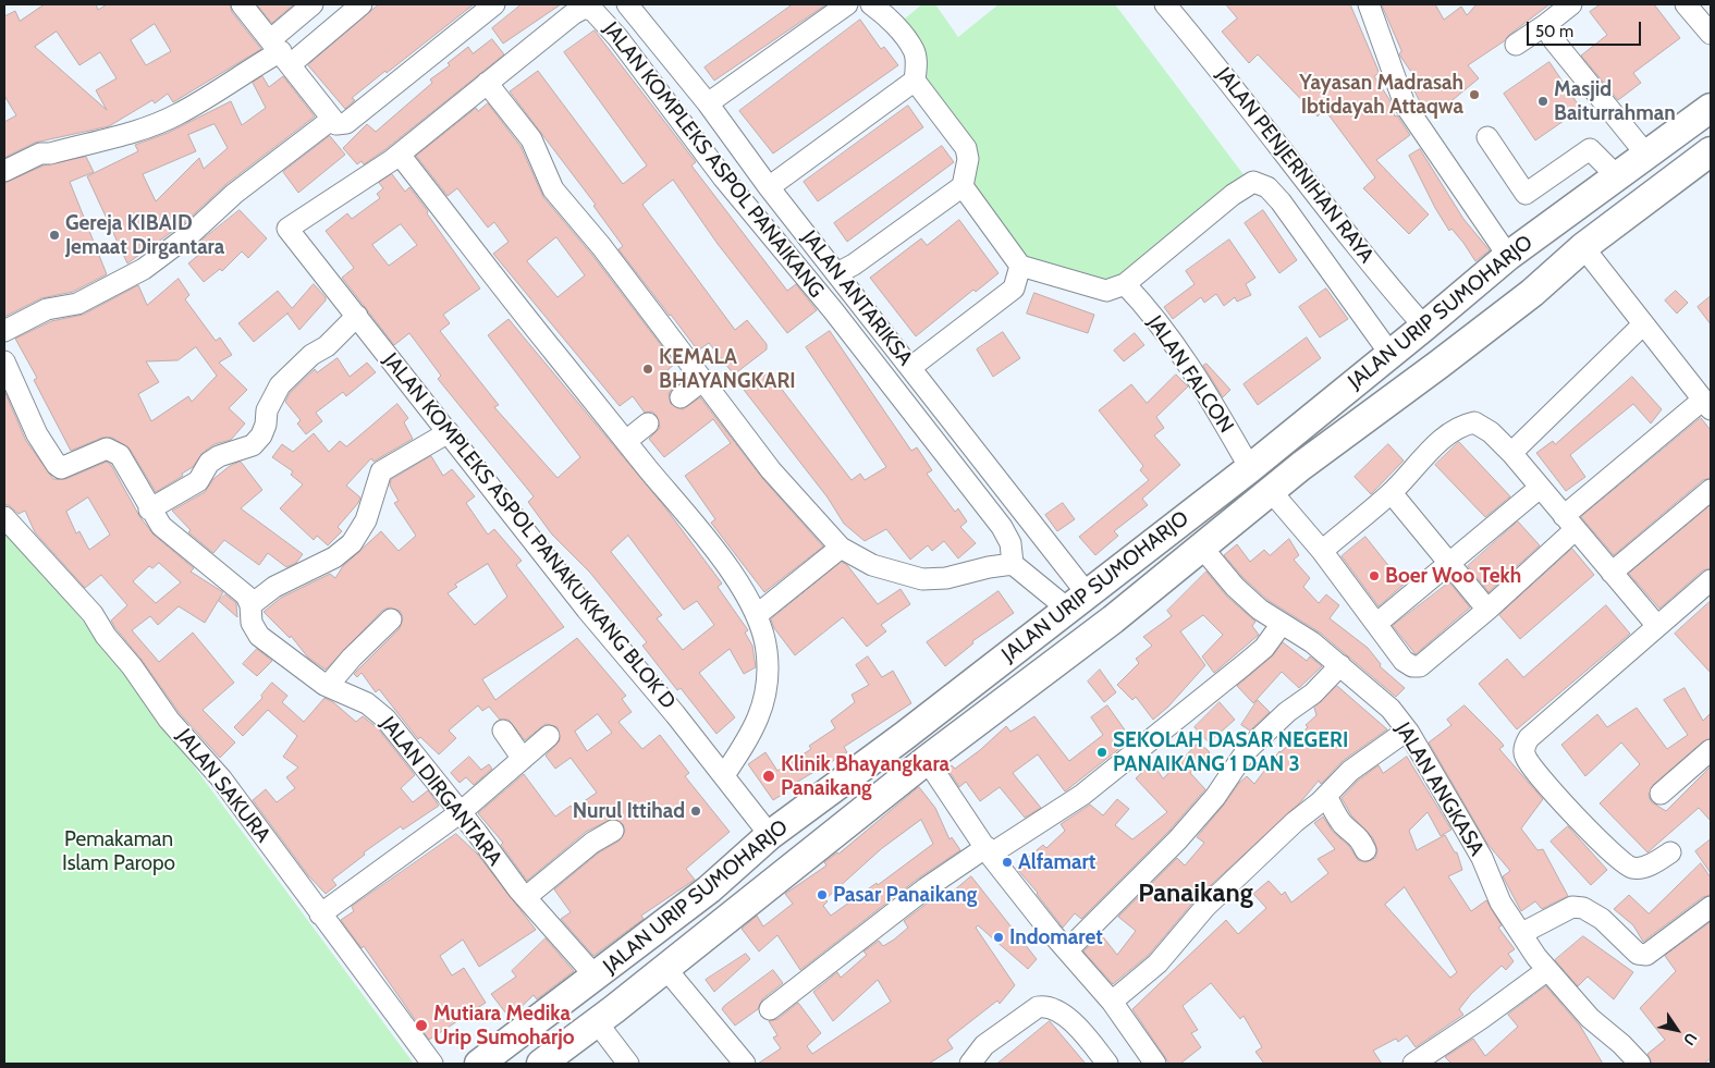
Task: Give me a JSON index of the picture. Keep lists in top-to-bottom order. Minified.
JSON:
{"streets":{"highway":["JALAN URIP SUMOHARJO"],"street":["JALAN KOMPLEKS ASPOL PANAIKANG","JALAN PENJERNIHAN RAYA","JALAN ANTARIKSA","JALAN FALCON","JALAN KOMPLEKS ASPOL PANAKUKKANG BLOK D","JALAN SAKURA","JALAN ANGKASA","JALAN DIRGANTARA"]},"crossings":[["JALAN KOMPLEKS ASPOL PANAIKANG","JALAN KOMPLEKS ASPOL PANAKUKKANG BLOK D"],["JALAN PENJERNIHAN RAYA","JALAN URIP SUMOHARJO"],["JALAN ANTARIKSA","JALAN URIP SUMOHARJO"],["JALAN URIP SUMOHARJO","JALAN FALCON"],["JALAN URIP SUMOHARJO","JALAN KOMPLEKS ASPOL PANAKUKKANG BLOK D"],["JALAN URIP SUMOHARJO","JALAN ANGKASA"],["JALAN URIP SUMOHARJO","JALAN DIRGANTARA"]],"districts":["Panaikang"],"parks":["Pemakaman Islam Paropo"],"places":["Yayasan Madrasah Ibtidayah Attaqwa","Masjid Baiturrahman","Gereja KIBAID Jemaat Dirgantara","KEMALA BHAYANGKARI","Boer Woo Tekh","SEKOLAH DASAR NEGERI PANAIKANG 1 DAN 3","Klinik Bhayangkara Panaikang","Nurul Ittihad","Alfamart","Pasar Panaikang","Indomaret","Mutiara Medika Urip Sumoharjo"],"scale_bar":"50 m","north":"bottom right"}
